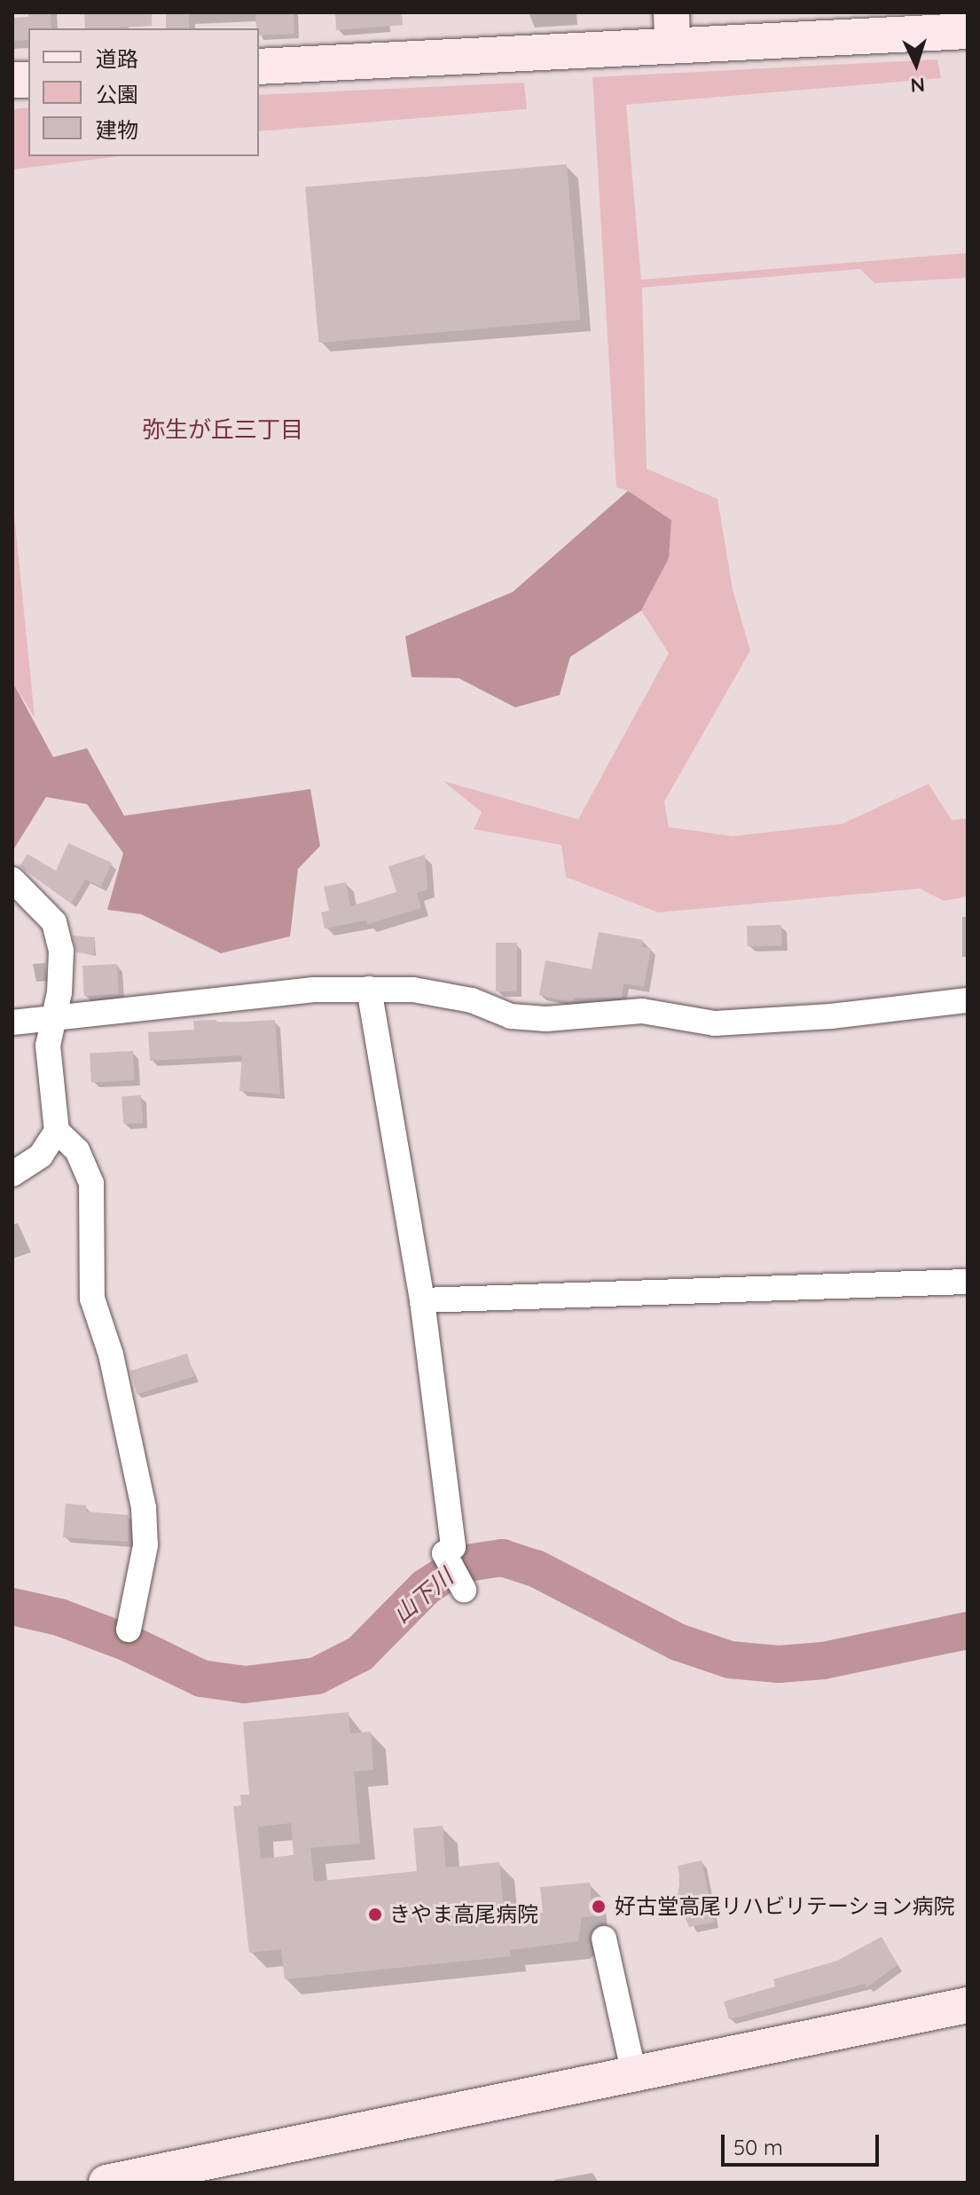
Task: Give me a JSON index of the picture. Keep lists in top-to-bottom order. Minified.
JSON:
{"districts":["弥生が丘三丁目"],"water":["山下川"],"places":["好古堂高尾リハビリテーション病院","きやま高尾病院"],"legend":["道路","公園","建物"],"scale_bar":"50 m","north":"bottom"}
